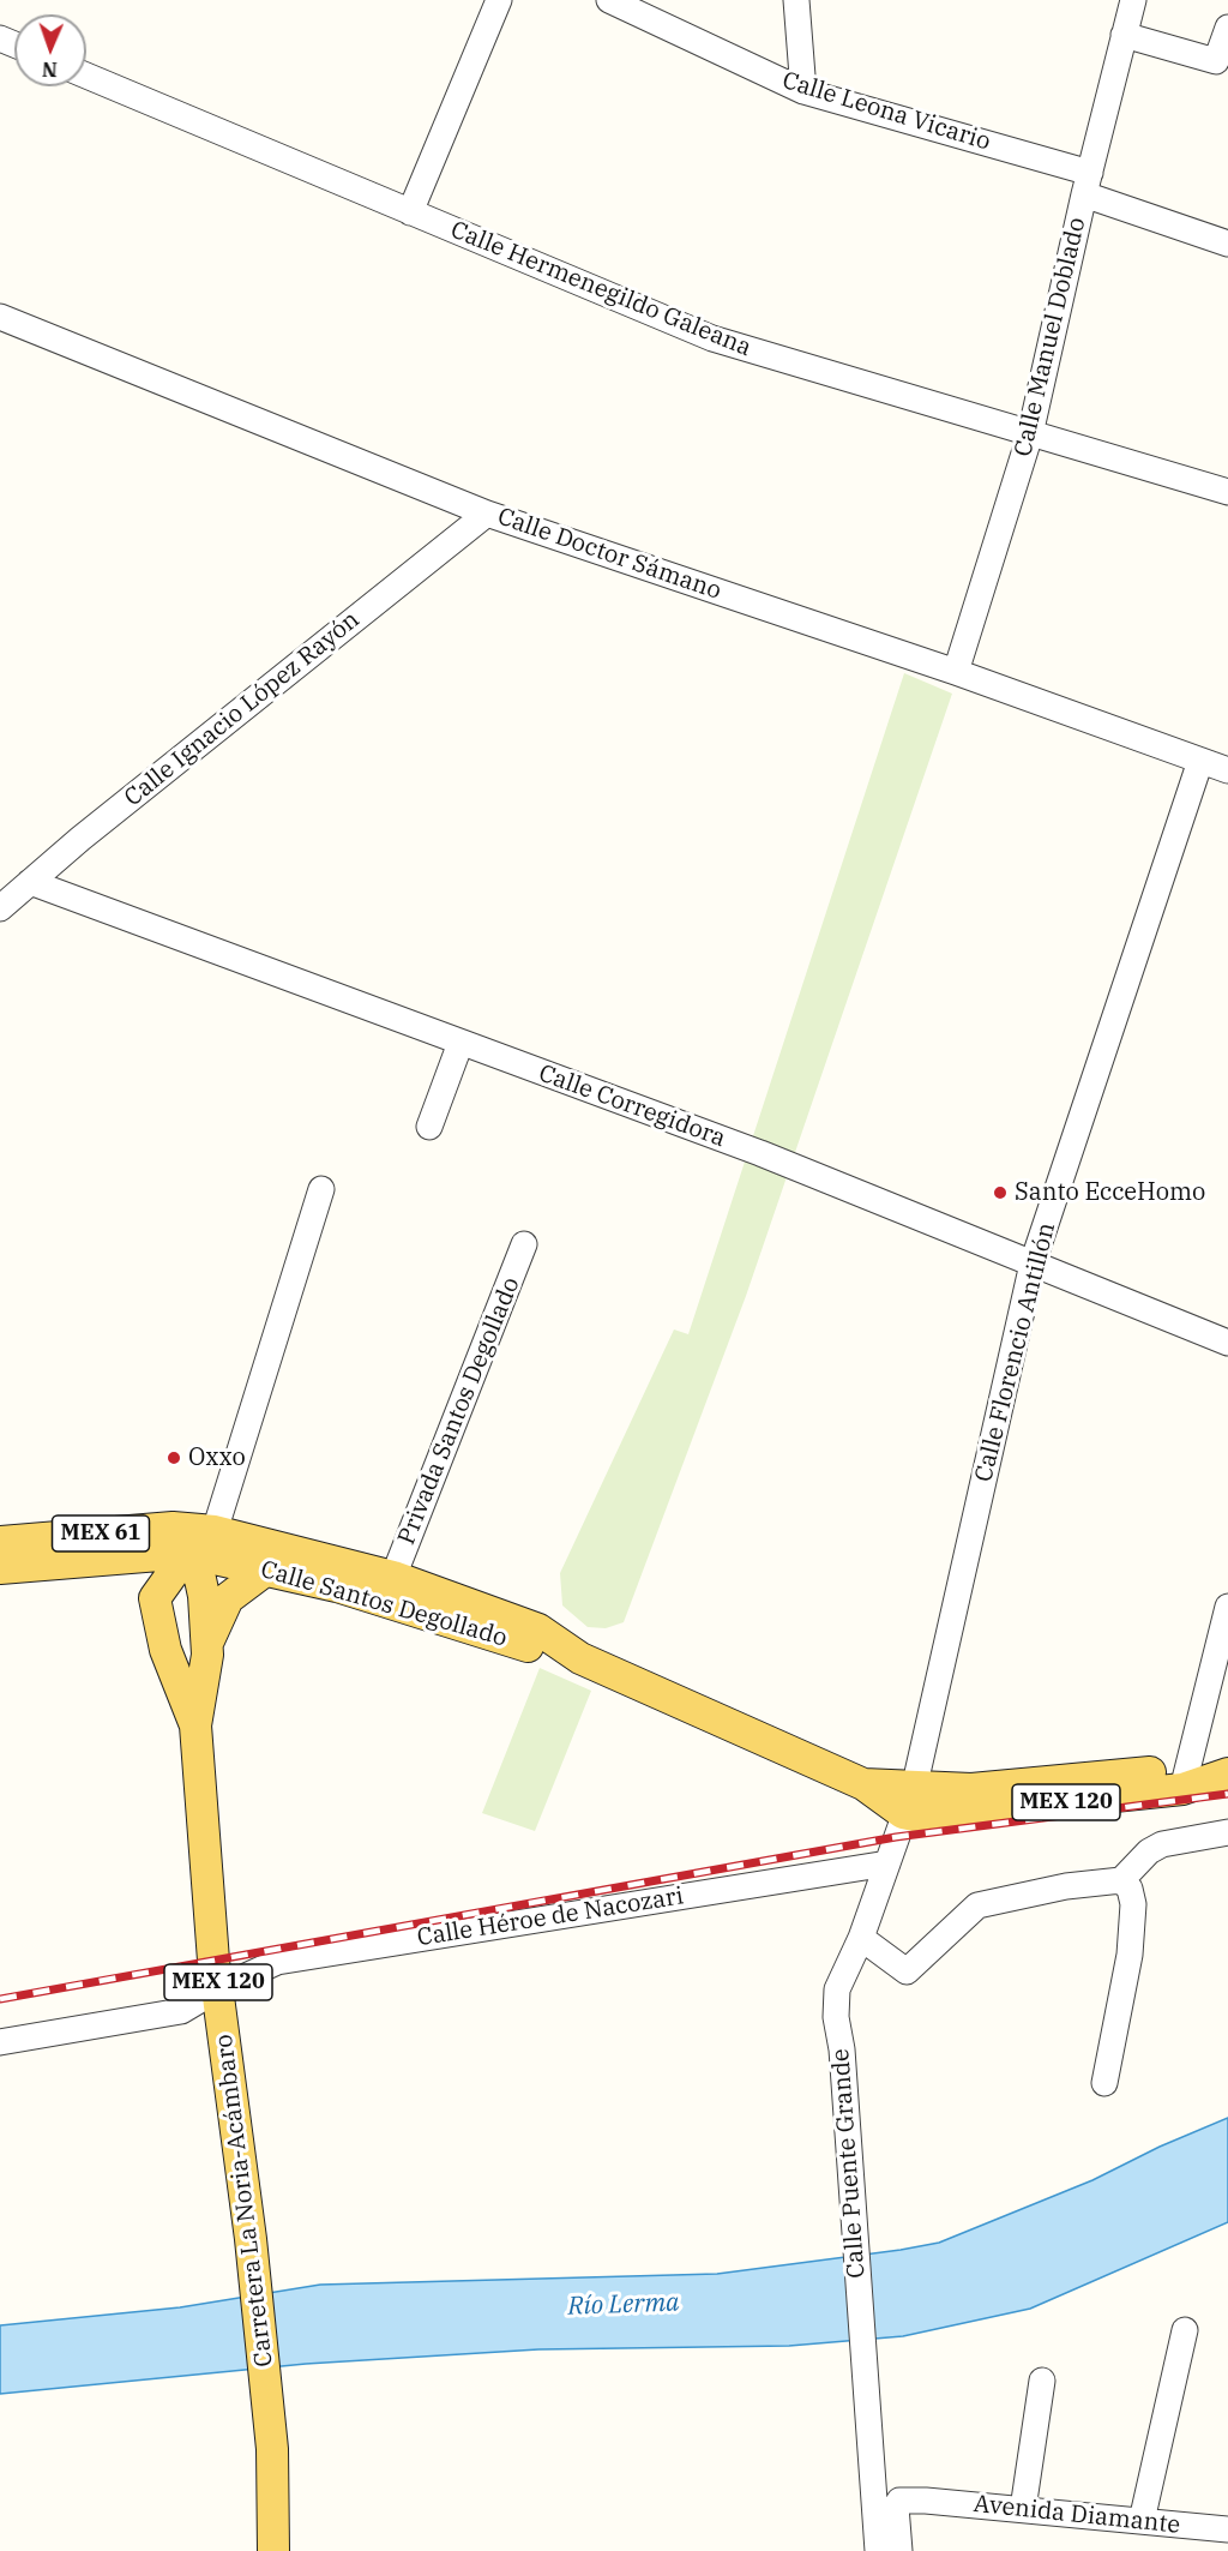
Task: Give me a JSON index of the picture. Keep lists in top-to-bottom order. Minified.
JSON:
{"streets":{"main road":["MEX 61","Calle Santos Degollado","MEX 120","Carretera La Noria-Acámbaro"],"street":["Calle Leona Vicario","Calle Hermenegildo Galeana","Calle Manuel Doblado","Calle Doctor Sámano","Calle Ignacio López Rayón","Calle Corregidora","Calle Florencio Antillón","Privada Santos Degollado","Calle Héroe de Nacozari","Calle Puente Grande","Avenida Diamante"]},"crossings":[["Calle Leona Vicario","Calle Manuel Doblado"],["Calle Hermenegildo Galeana","Calle Manuel Doblado"],["Calle Manuel Doblado","Calle Doctor Sámano"],["Calle Doctor Sámano","Calle Ignacio López Rayón"],["Calle Doctor Sámano","Calle Florencio Antillón"],["Calle Ignacio López Rayón","Calle Corregidora"],["Calle Corregidora","Calle Florencio Antillón"],["Calle Florencio Antillón","Calle Santos Degollado"],["Calle Florencio Antillón","MEX 120"],["Calle Florencio Antillón","Calle Puente Grande"],["Privada Santos Degollado","Calle Santos Degollado"],["MEX 61","Calle Santos Degollado"],["MEX 61","Carretera La Noria-Acámbaro"],["Calle Santos Degollado","MEX 120"],["Calle Santos Degollado","Calle Puente Grande"],["Calle Santos Degollado","Carretera La Noria-Acámbaro"],["MEX 120","Calle Puente Grande"],["MEX 120","Carretera La Noria-Acámbaro"],["Calle Héroe de Nacozari","Calle Puente Grande"],["Calle Héroe de Nacozari","Carretera La Noria-Acámbaro"]],"water":["Río Lerma"],"places":["Santo EcceHomo","Oxxo"],"north":"bottom"}
